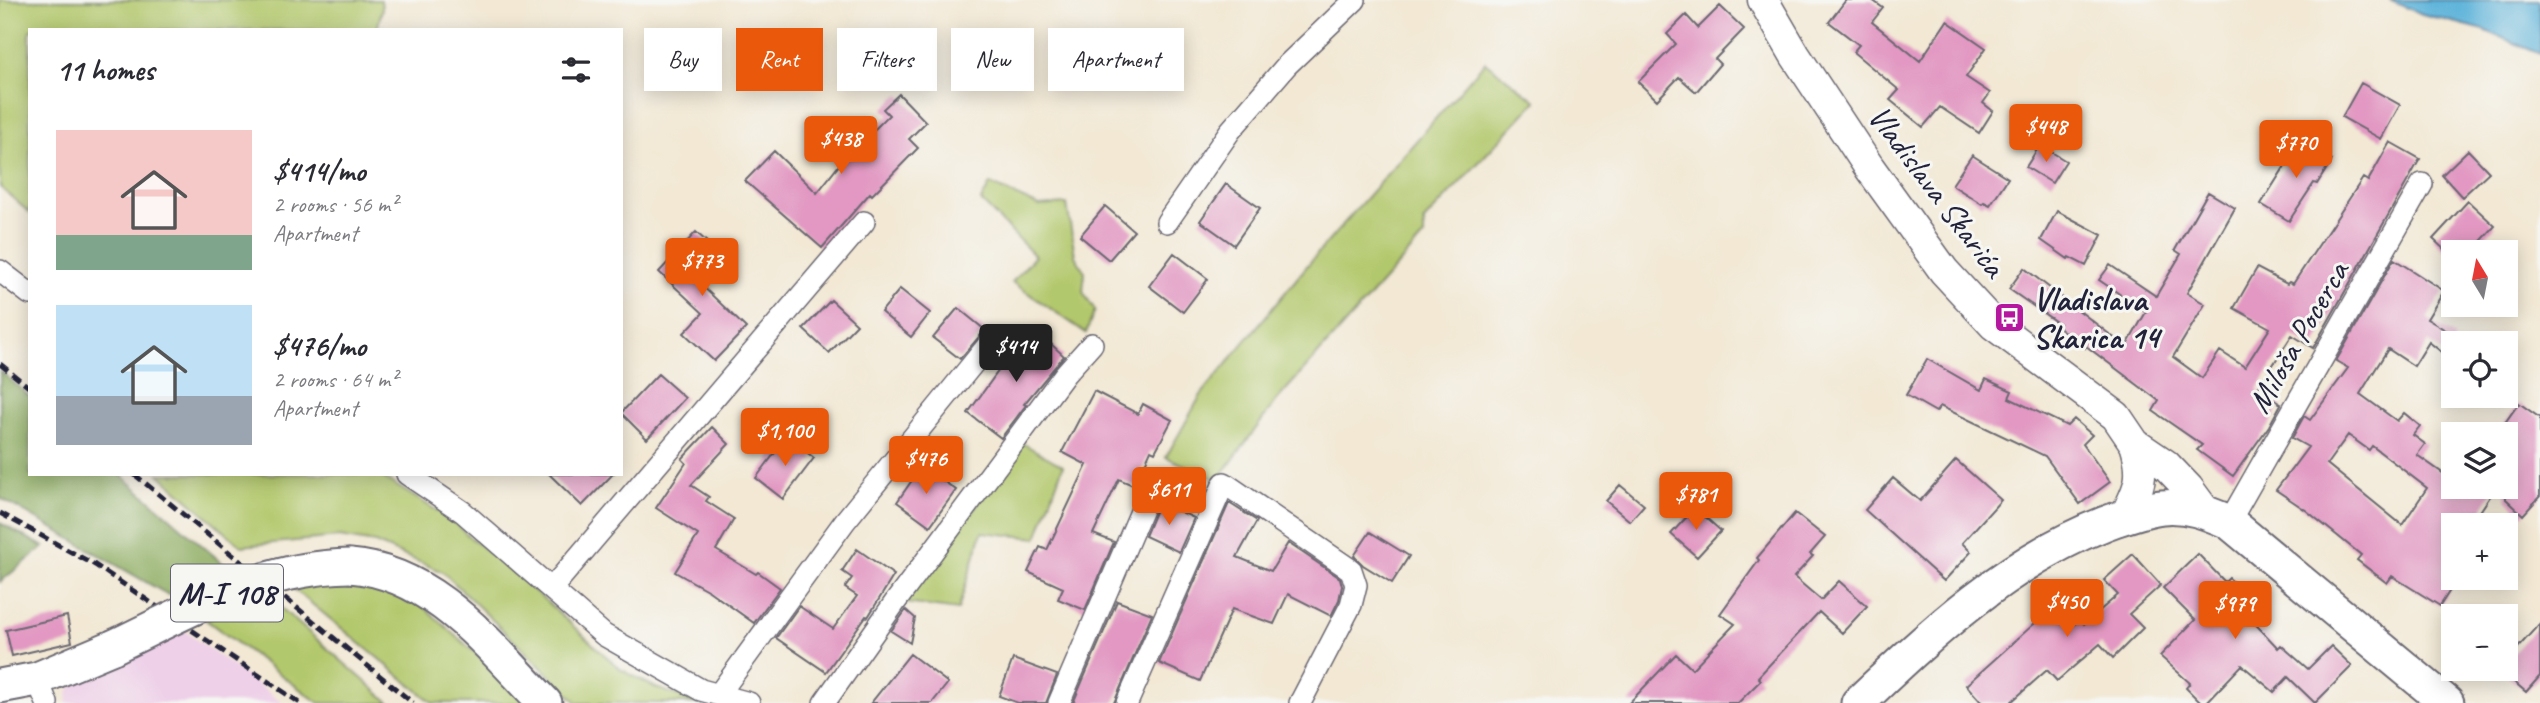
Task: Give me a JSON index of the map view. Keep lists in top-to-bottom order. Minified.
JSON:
{"streets":{"main road":["M-I 108"],"street":["Vladislava Skarića","Miloša Pocerca"]},"crossings":[["Vladislava Skarića","Miloša Pocerca"]],"places":{"bus stop":["Vladislava Skarica 14"]},"north":"top","page":{"chip":["Buy","Rent","Filters","New","Apartment"],"heading":"11 homes","price":["$448","$438","$770","$773","$414","$1,100","$476","$611","$781","$450","$979"],"list":[{"name":"$414/mo","note":"2 rooms · 56 m² · Apartment"},{"name":"$476/mo","note":"2 rooms · 64 m² · Apartment"}],"map_buttons":["+","−"]}}
